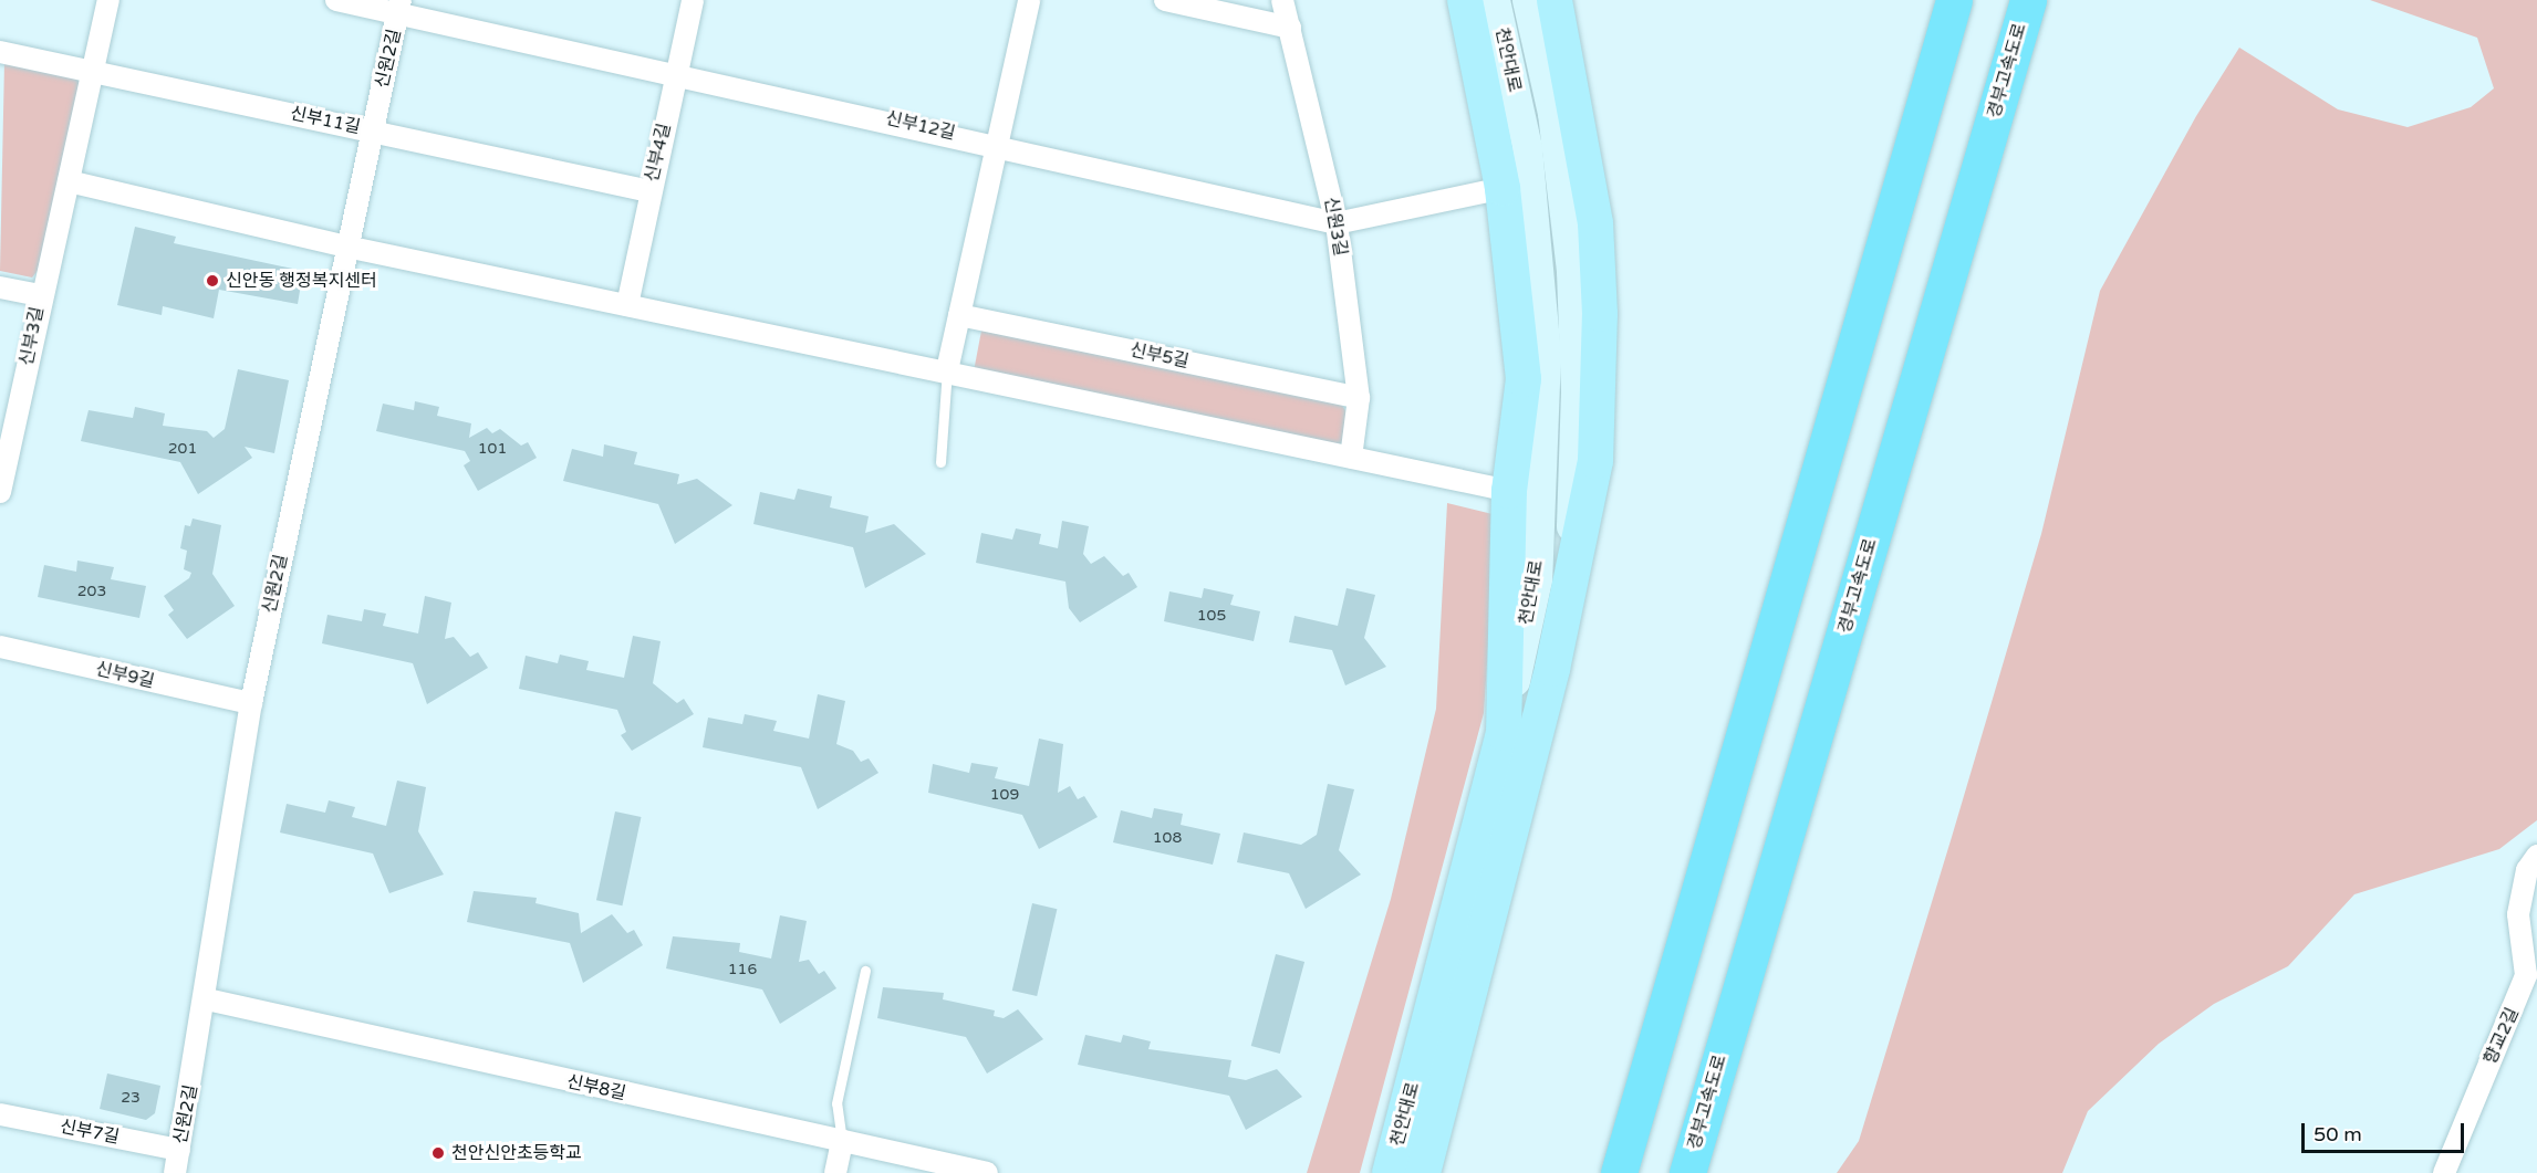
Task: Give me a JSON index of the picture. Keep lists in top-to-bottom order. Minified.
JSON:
{"streets":{"highway":["경부고속도로"],"main road":["천안대로"],"street":["신원2길","신부11길","신부12길","신부4길","신원3길","신부3길","신부5길","신부9길","향교2길","신부8길","신부7길"]},"crossings":[["신원2길","신부11길"],["신원2길","신부12길"],["신원2길","신부9길"],["신원2길","신부8길"],["신원2길","신부7길"],["신부11길","신부4길"],["신부11길","신부3길"],["신부12길","신부4길"],["신부12길","신원3길"],["신원3길","신부5길"]],"places":["신안동 행정복지센터","천안신안초등학교"],"house_numbers":["201","101","203","105","109","108","116","23"],"scale_bar":"50 m"}
